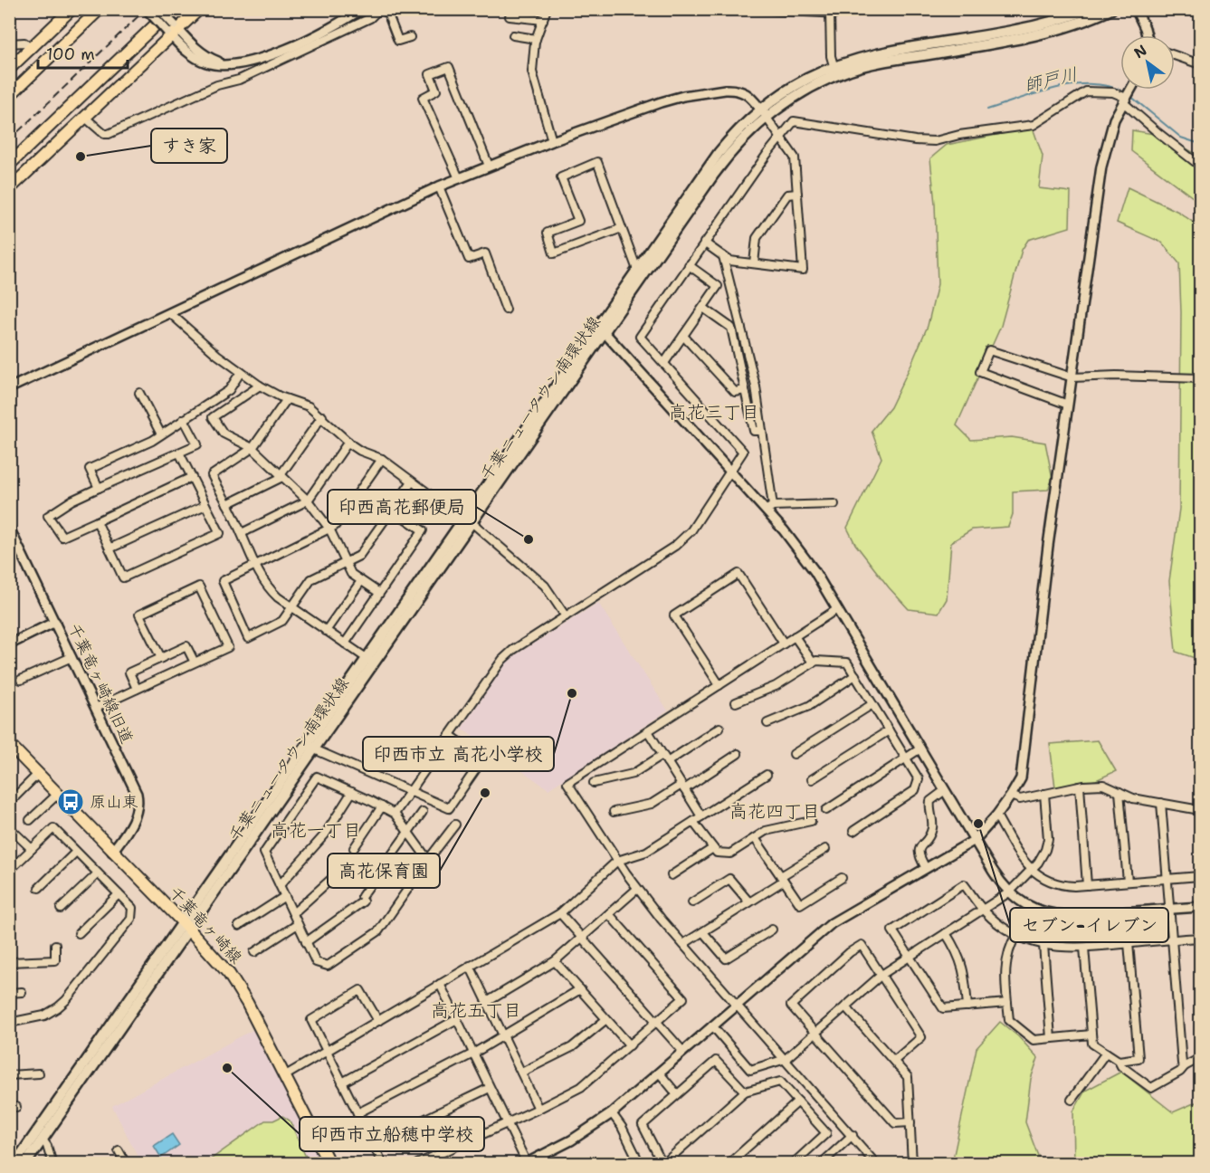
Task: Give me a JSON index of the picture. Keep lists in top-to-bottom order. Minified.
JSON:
{"streets":{"main road":["千葉ニュータウン南環状線","千葉竜ヶ崎線"],"street":["千葉竜ヶ崎線旧道"]},"crossings":[["千葉ニュータウン南環状線","千葉竜ヶ崎線"],["千葉竜ヶ崎線旧道","千葉竜ヶ崎線"]],"districts":["高花三丁目","高花四丁目","高花一丁目","高花五丁目"],"water":["師戸川"],"places":{"other":["すき家","印西高花郵便局","印西市立 高花小学校","高花保育園","セブン-イレブン","印西市立船穂中学校"],"bus stop":["原山東"]},"scale_bar":"100 m","north":"top left"}
